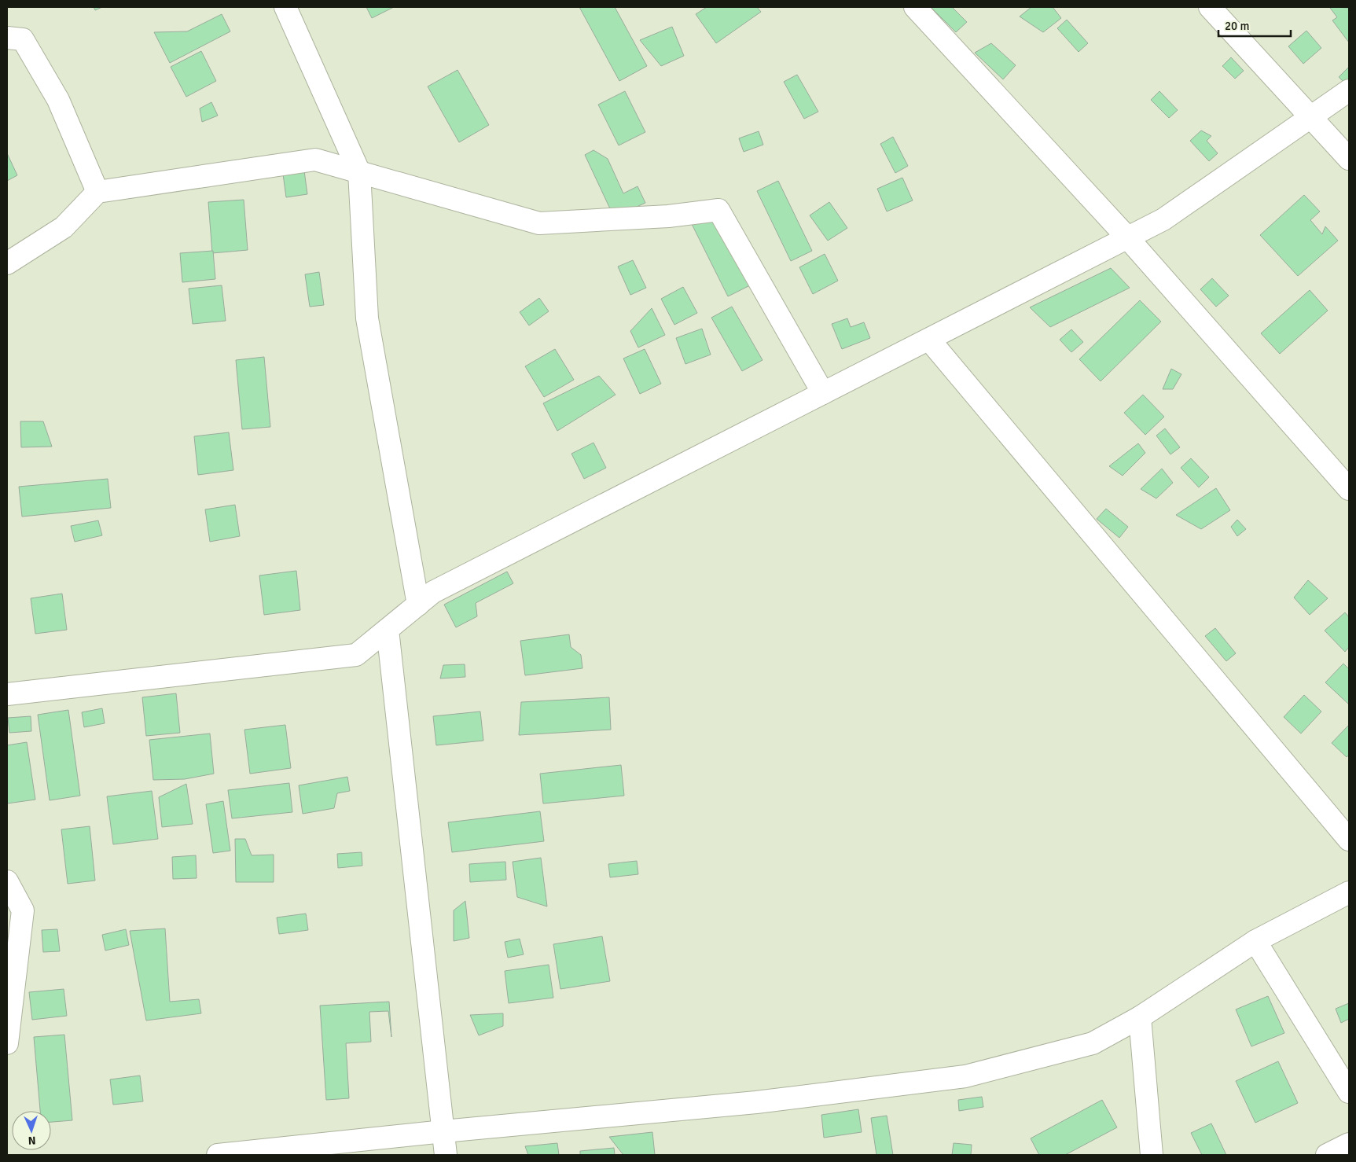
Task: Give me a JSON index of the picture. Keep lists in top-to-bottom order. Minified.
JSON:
{"scale_bar":"20 m","north":"bottom"}
